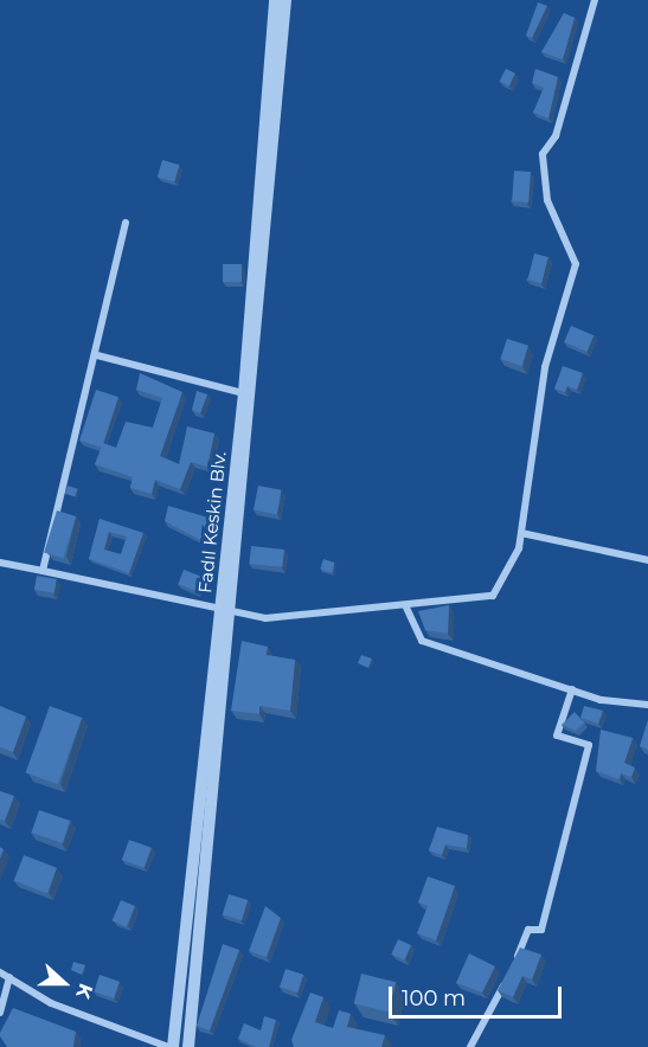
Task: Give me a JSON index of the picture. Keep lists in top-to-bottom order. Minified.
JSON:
{"streets":{"street":["Fadıl Keskin Blv."]},"scale_bar":"100 m","north":"right"}
